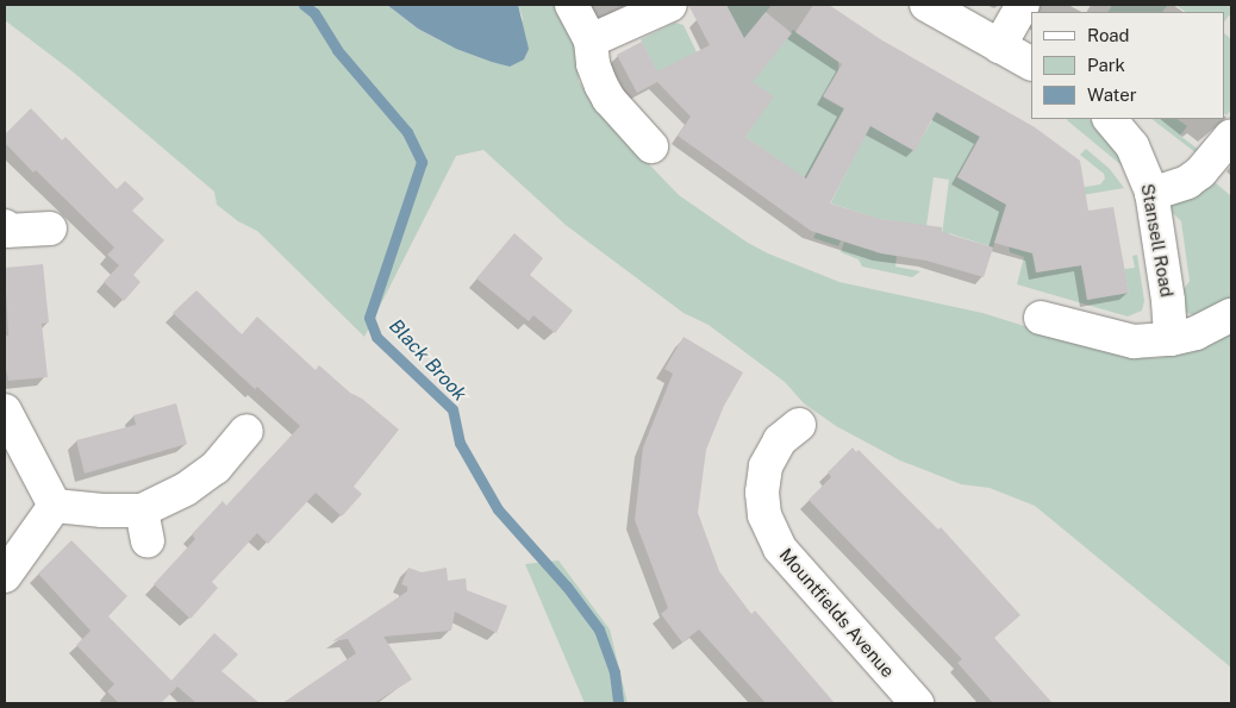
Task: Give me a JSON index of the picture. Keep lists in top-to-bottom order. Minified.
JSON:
{"streets":{"street":["Stansell Road","Mountfields Avenue"]},"water":["Black Brook"],"legend":["Road","Park","Water"]}
